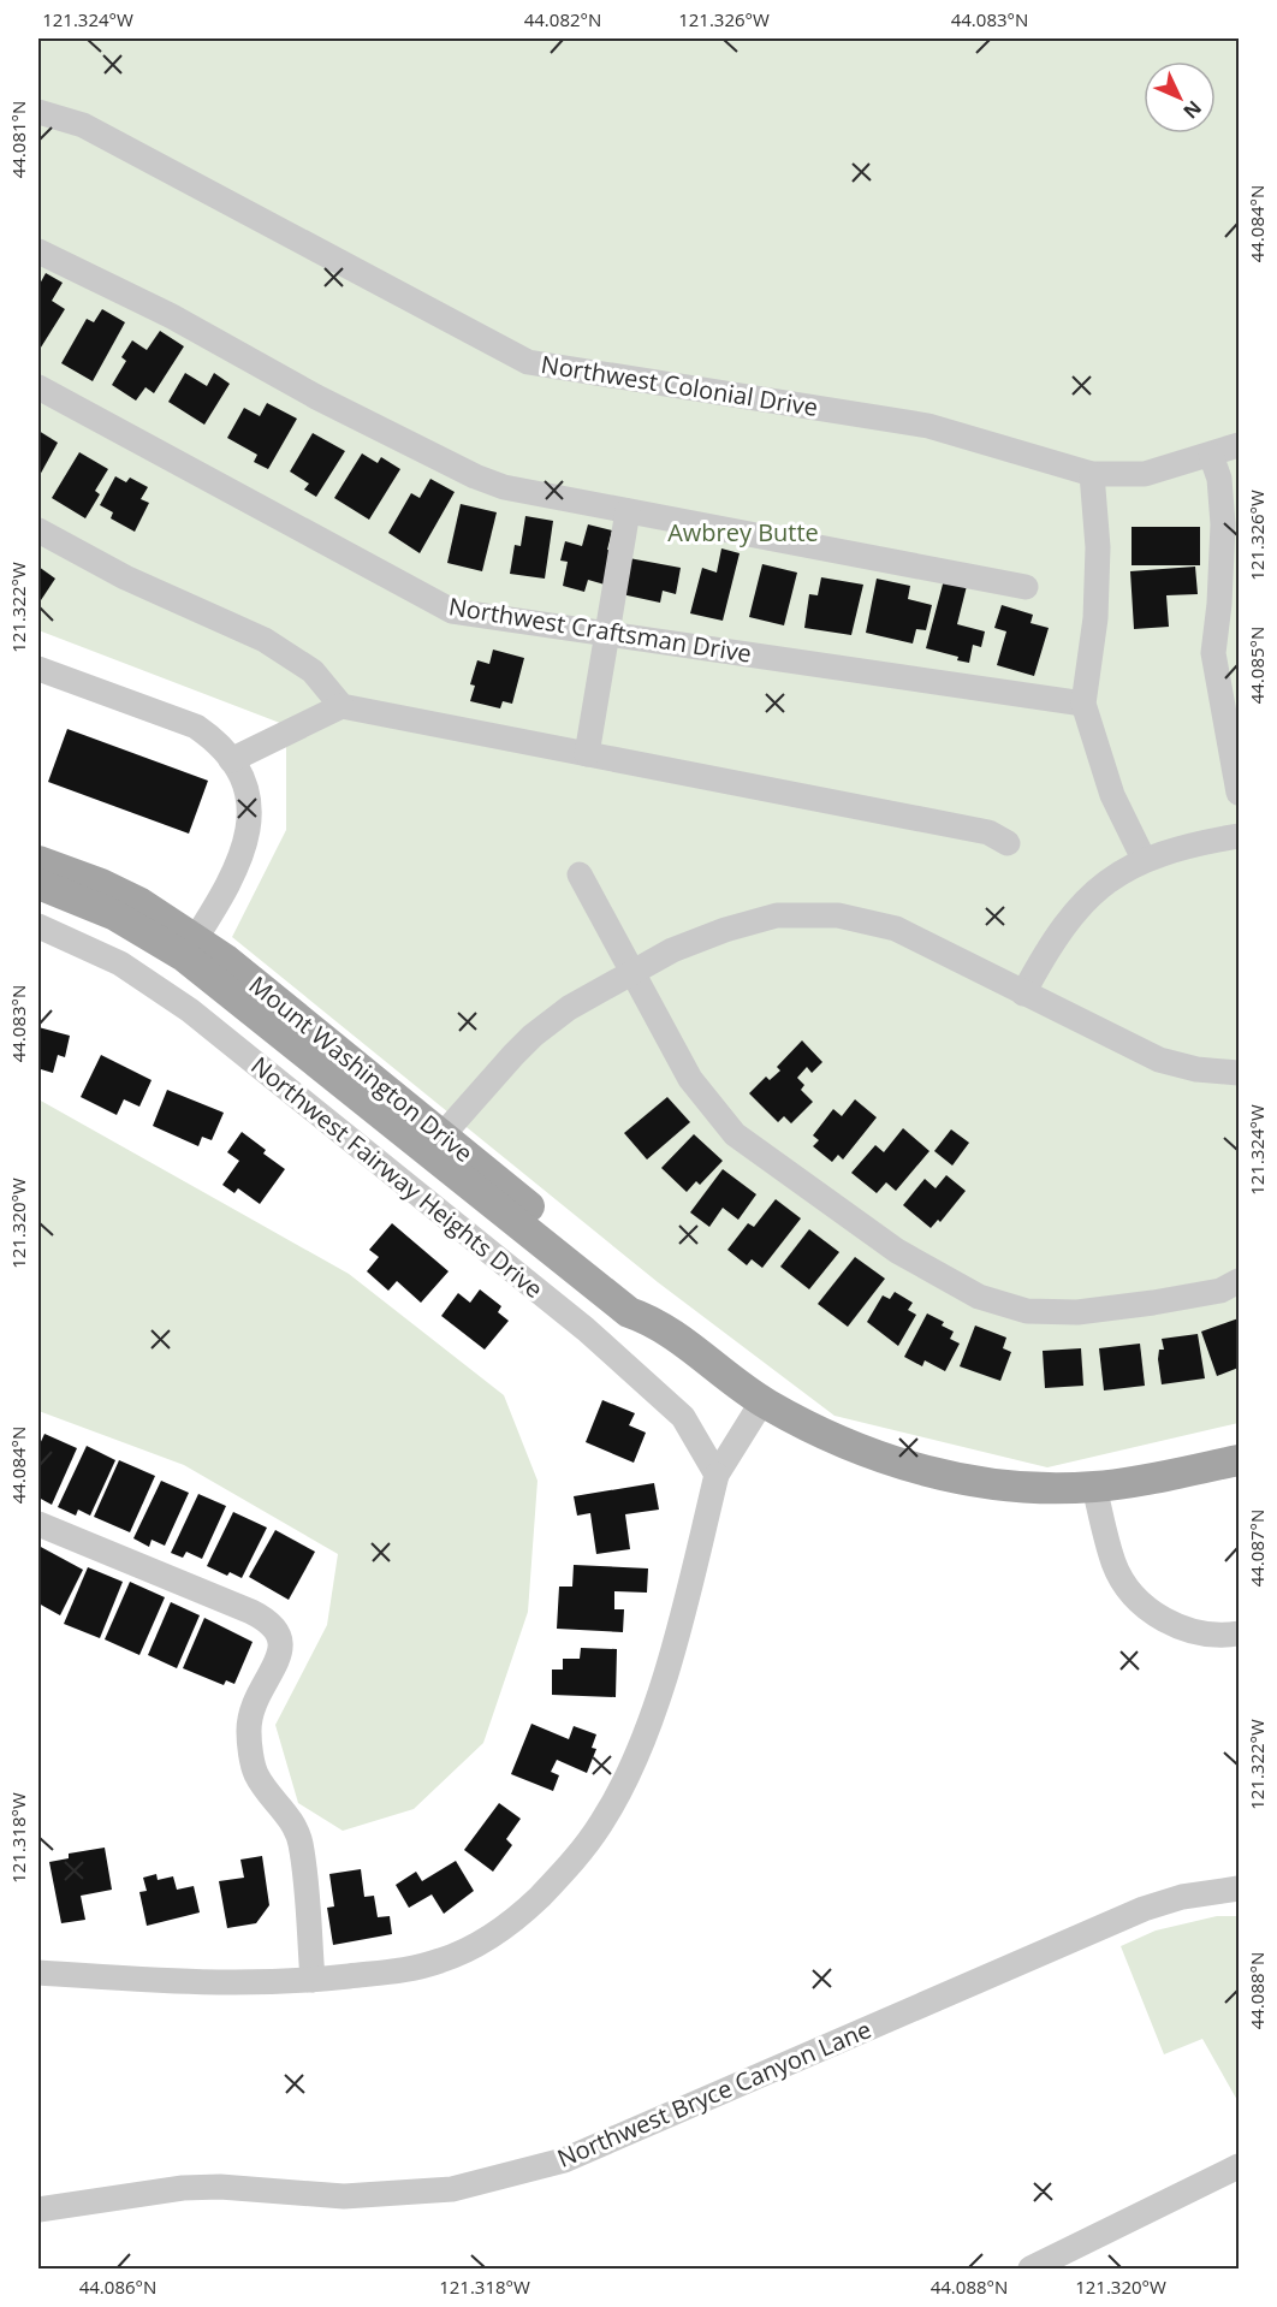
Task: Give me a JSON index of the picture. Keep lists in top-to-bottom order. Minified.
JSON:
{"streets":{"main road":["Mount Washington Drive"],"street":["Northwest Colonial Drive","Northwest Craftsman Drive","Northwest Fairway Heights Drive","Northwest Bryce Canyon Lane"]},"parks":["Awbrey Butte"],"north":"bottom right","coordinates":["121.324°W","44.082°N","121.326°W","44.083°N","44.081°N","44.084°N","121.322°W","44.085°N","121.320°W","44.087°N","121.318°W","44.088°N","44.086°N"]}
